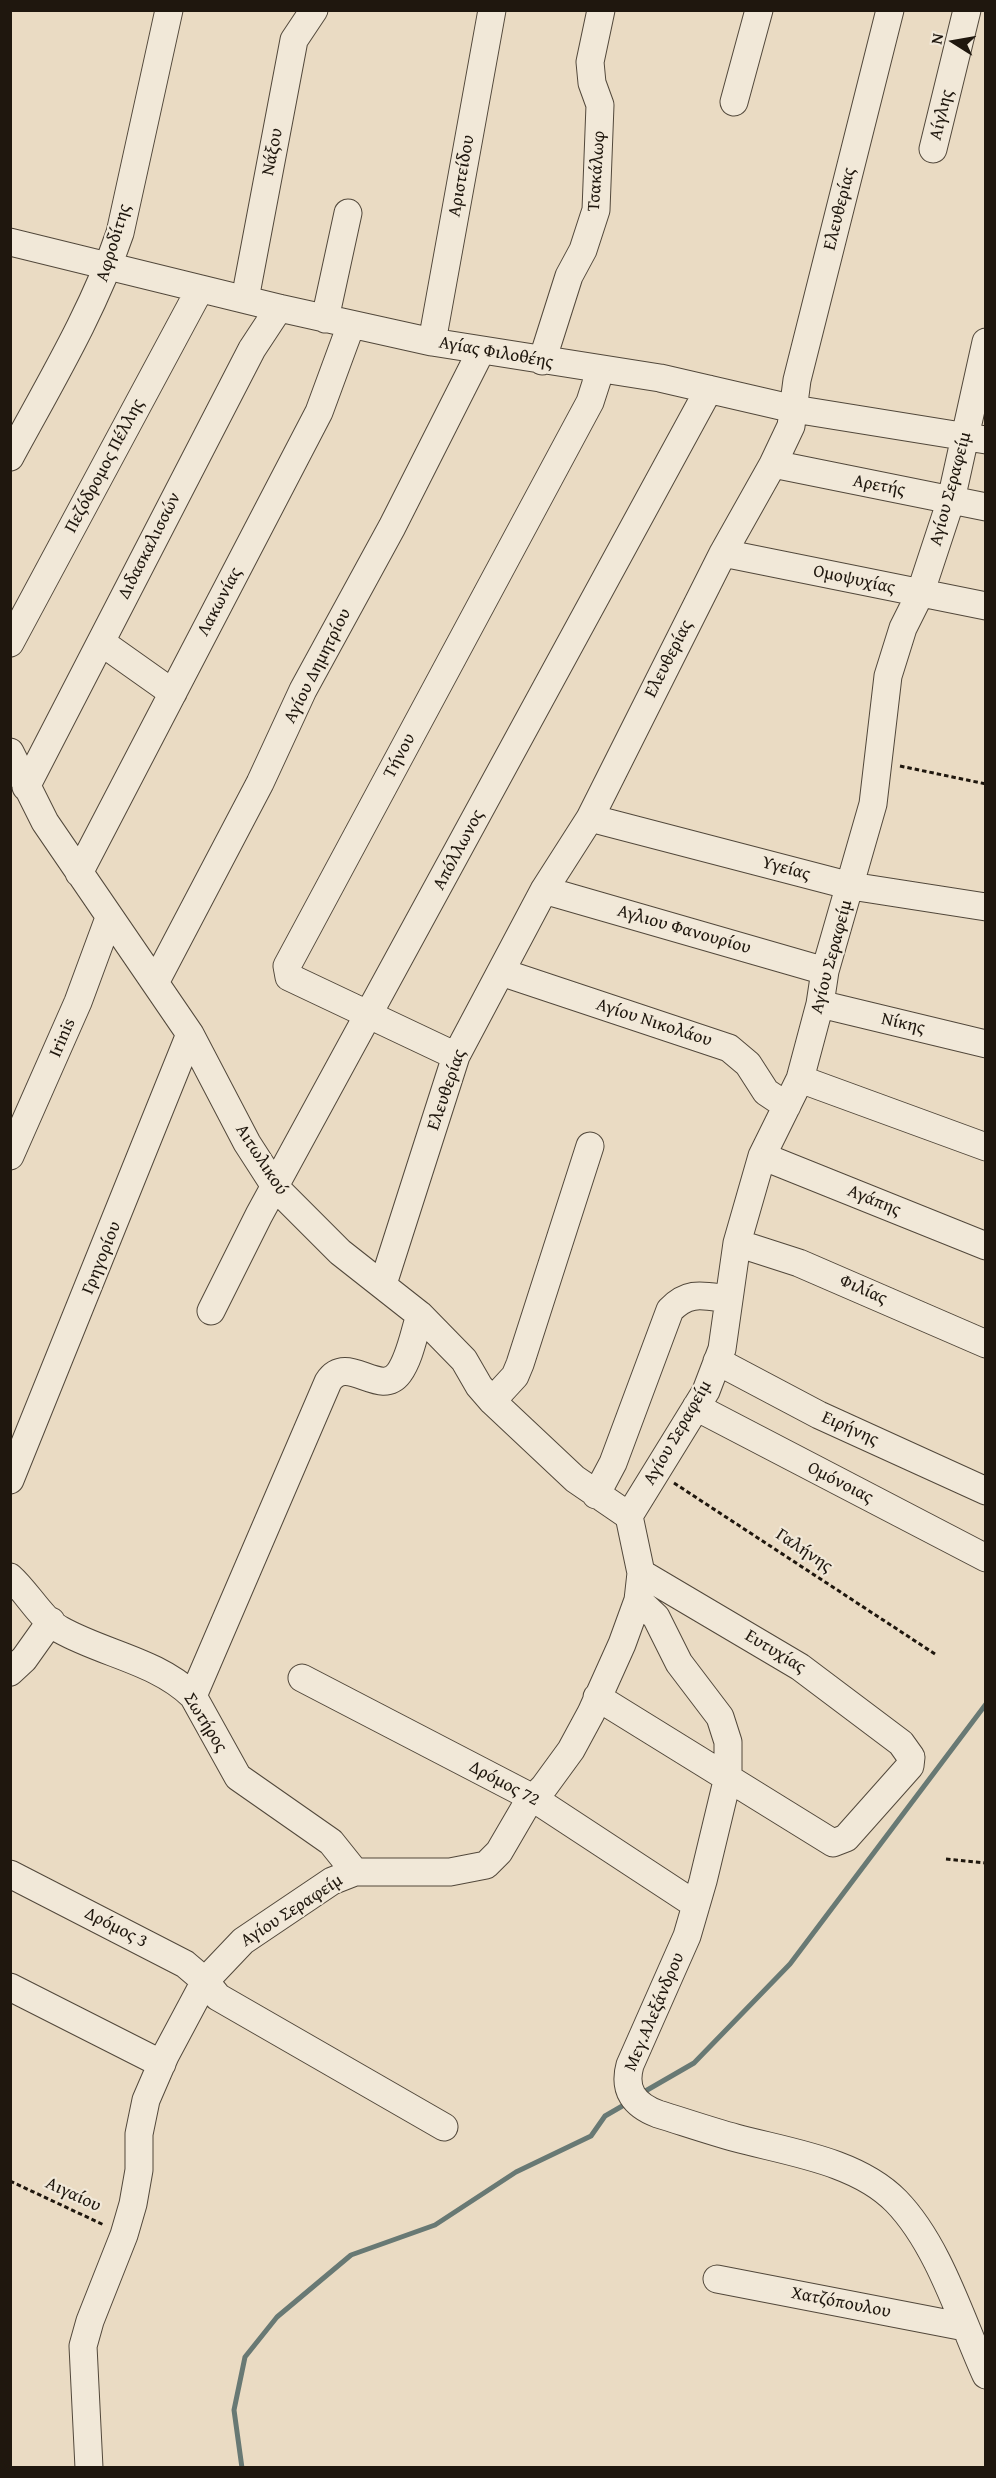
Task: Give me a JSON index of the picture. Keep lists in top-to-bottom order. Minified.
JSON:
{"streets":{"street":["Αίγλης","Νάξου","Τσακάλωφ","Αριστείδου","Ελευθερίας","Αφροδίτης","Αγίας Φιλοθέης","Πεζόδρομος Πέλλης","Αρετής","Αγίου Σεραφείμ","Διδασκαλισσών","Ομοψυχίας","Λακωνίας","Αγίου Δημητρίου","Τήνου","Απόλλωνος","Υγείας","Αγλιου Φανουρίου","Αγίου Νικολάου","Νίκης","Irinis","Αιτωλικού","Αγάπης","Γρηγορίου","Φιλίας","Ειρήνης","Ομόνοιας","Ευτυχίας","Σωτήρος","Δρόμος 72","Δρόμος 3","Μεγ.Αλεξάνδρου","Χατζόπουλου"],"path":["Γαλήνης","Αιγαίου"]},"crossings":[["Νάξου","Αγίας Φιλοθέης"],["Τσακάλωφ","Αγίας Φιλοθέης"],["Αριστείδου","Αγίας Φιλοθέης"],["Ελευθερίας","Αγίας Φιλοθέης"],["Ελευθερίας","Αρετής"],["Ελευθερίας","Ομοψυχίας"],["Ελευθερίας","Τήνου"],["Ελευθερίας","Υγείας"],["Ελευθερίας","Αγλιου Φανουρίου"],["Ελευθερίας","Αγίου Νικολάου"],["Ελευθερίας","Αιτωλικού"],["Αφροδίτης","Αγίας Φιλοθέης"],["Αγίας Φιλοθέης","Πεζόδρομος Πέλλης"],["Αγίας Φιλοθέης","Αγίου Σεραφείμ"],["Αγίας Φιλοθέης","Διδασκαλισσών"],["Αγίας Φιλοθέης","Λακωνίας"],["Αγίας Φιλοθέης","Αγίου Δημητρίου"],["Αγίας Φιλοθέης","Τήνου"],["Αγίας Φιλοθέης","Απόλλωνος"],["Αρετής","Αγίου Σεραφείμ"],["Αγίου Σεραφείμ","Ομοψυχίας"],["Αγίου Σεραφείμ","Υγείας"],["Αγίου Σεραφείμ","Αγλιου Φανουρίου"],["Αγίου Σεραφείμ","Αγίου Νικολάου"],["Αγίου Σεραφείμ","Νίκης"],["Αγίου Σεραφείμ","Αιτωλικού"],["Αγίου Σεραφείμ","Αγάπης"],["Αγίου Σεραφείμ","Φιλίας"],["Αγίου Σεραφείμ","Ειρήνης"],["Αγίου Σεραφείμ","Ομόνοιας"],["Αγίου Σεραφείμ","Γαλήνης"],["Αγίου Σεραφείμ","Σωτήρος"],["Αγίου Σεραφείμ","Δρόμος 72"],["Αγίου Σεραφείμ","Δρόμος 3"],["Αγίου Σεραφείμ","Μεγ.Αλεξάνδρου"],["Αγίου Σεραφείμ","Αιγαίου"],["Διδασκαλισσών","Αιτωλικού"],["Λακωνίας","Αιτωλικού"],["Αγίου Δημητρίου","Αιτωλικού"],["Τήνου","Απόλλωνος"],["Απόλλωνος","Αιτωλικού"],["Irinis","Αιτωλικού"],["Αιτωλικού","Γρηγορίου"],["Ευτυχίας","Μεγ.Αλεξάνδρου"],["Δρόμος 72","Μεγ.Αλεξάνδρου"],["Μεγ.Αλεξάνδρου","Χατζόπουλου"]],"north":"left"}
